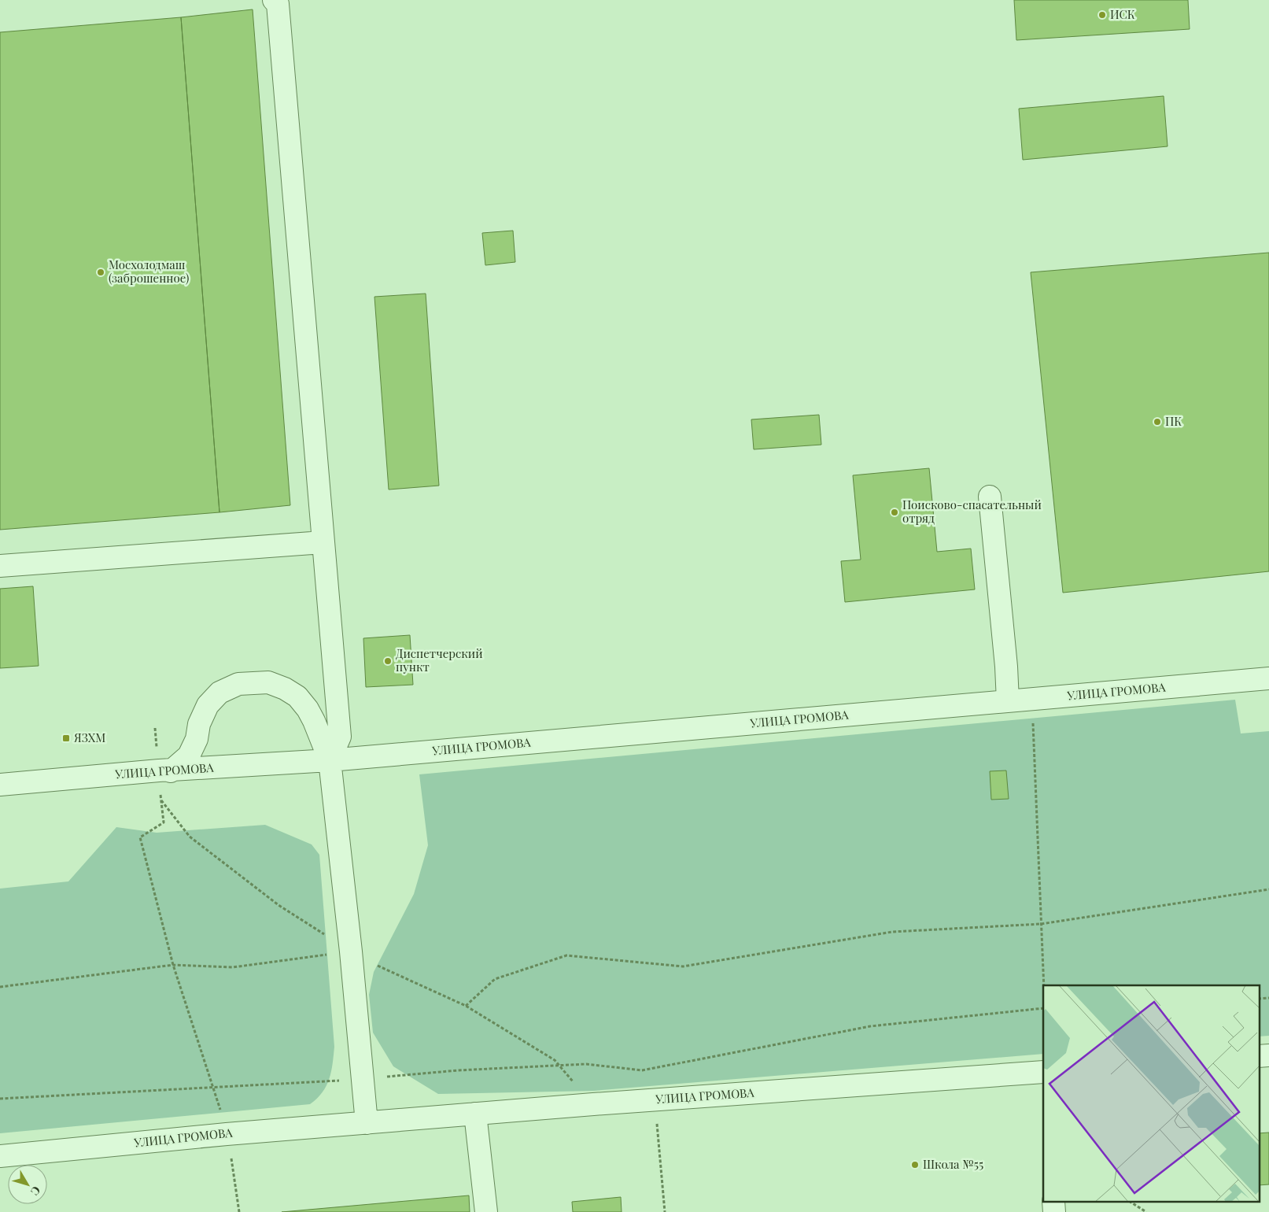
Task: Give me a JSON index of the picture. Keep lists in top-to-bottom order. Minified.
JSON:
{"streets":{"street":["УЛИЦА ГРОМОВА"]},"places":{"other":["ИСК","Мосхолодмаш (заброшенное)","ПК","Поисково-спасательный отряд","Диспетчерский пункт","Школа №55"],"transit":["ЯЗХМ"]},"north":"bottom right"}
